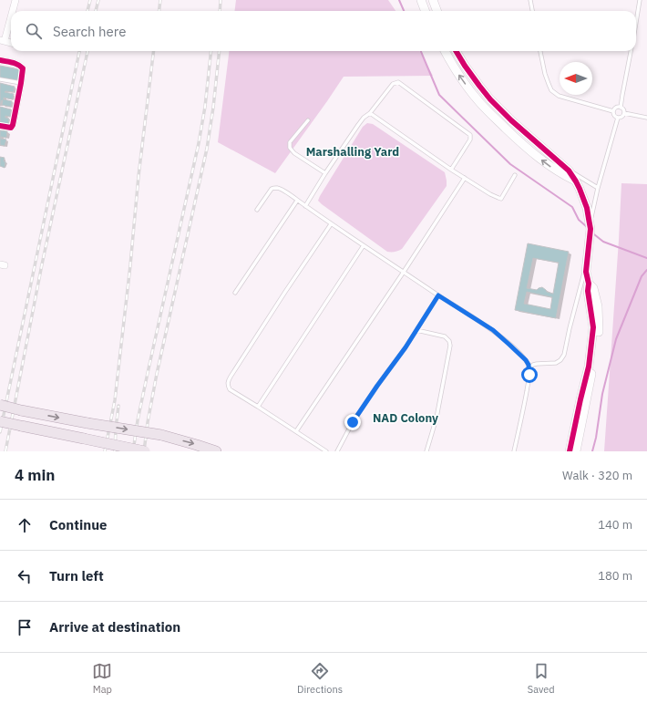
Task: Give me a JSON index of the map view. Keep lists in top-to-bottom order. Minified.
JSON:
{"districts":["Marshalling Yard","NAD Colony"],"north":"left","page":{"search":"Search here","heading":["4 min","Walk · 320 m"],"list":[["Continue","140 m"],["Turn left","180 m"],"Arrive at destination"],"nav":["Map","Directions","Saved"]}}
